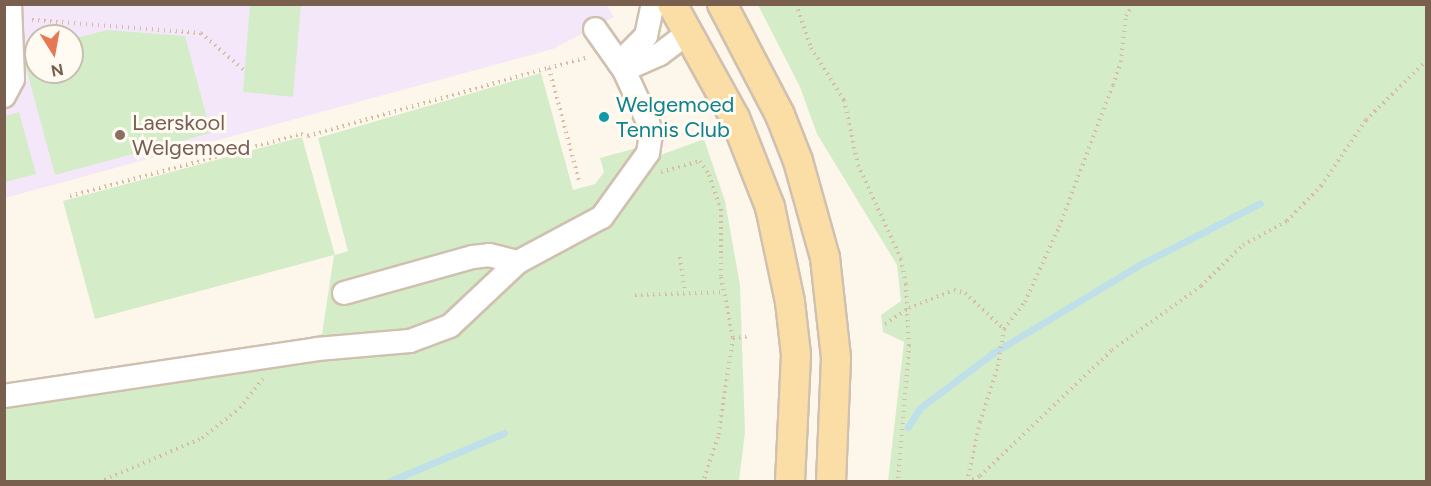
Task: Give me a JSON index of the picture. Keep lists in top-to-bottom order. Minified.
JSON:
{"places":["Welgemoed Tennis Club","Laerskool Welgemoed"],"north":"bottom"}
